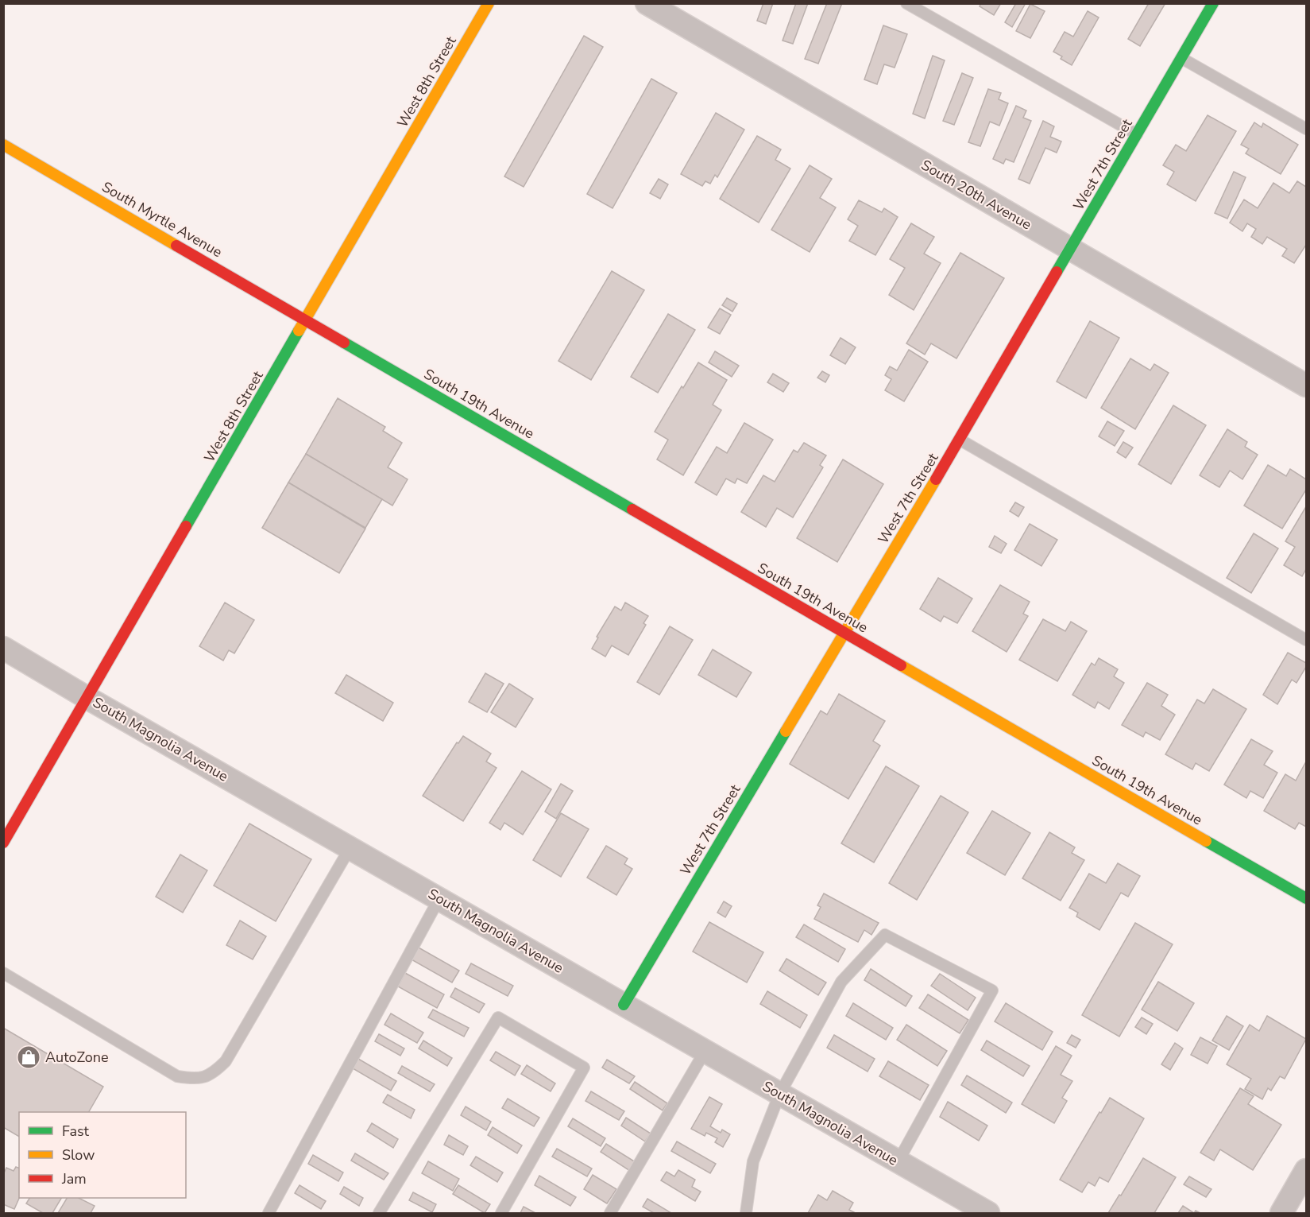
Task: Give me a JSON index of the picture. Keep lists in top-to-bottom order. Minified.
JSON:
{"streets":{"street":["West 8th Street","West 7th Street","South 20th Avenue","South Myrtle Avenue","South 19th Avenue","South Magnolia Avenue"]},"crossings":[["West 8th Street","South Myrtle Avenue"],["West 8th Street","South 19th Avenue"],["West 8th Street","South Magnolia Avenue"],["West 7th Street","South 20th Avenue"],["West 7th Street","South 19th Avenue"],["West 7th Street","South Magnolia Avenue"],["South Myrtle Avenue","South 19th Avenue"]],"places":{"shop":["AutoZone"]},"legend":["Fast","Slow","Jam"]}
